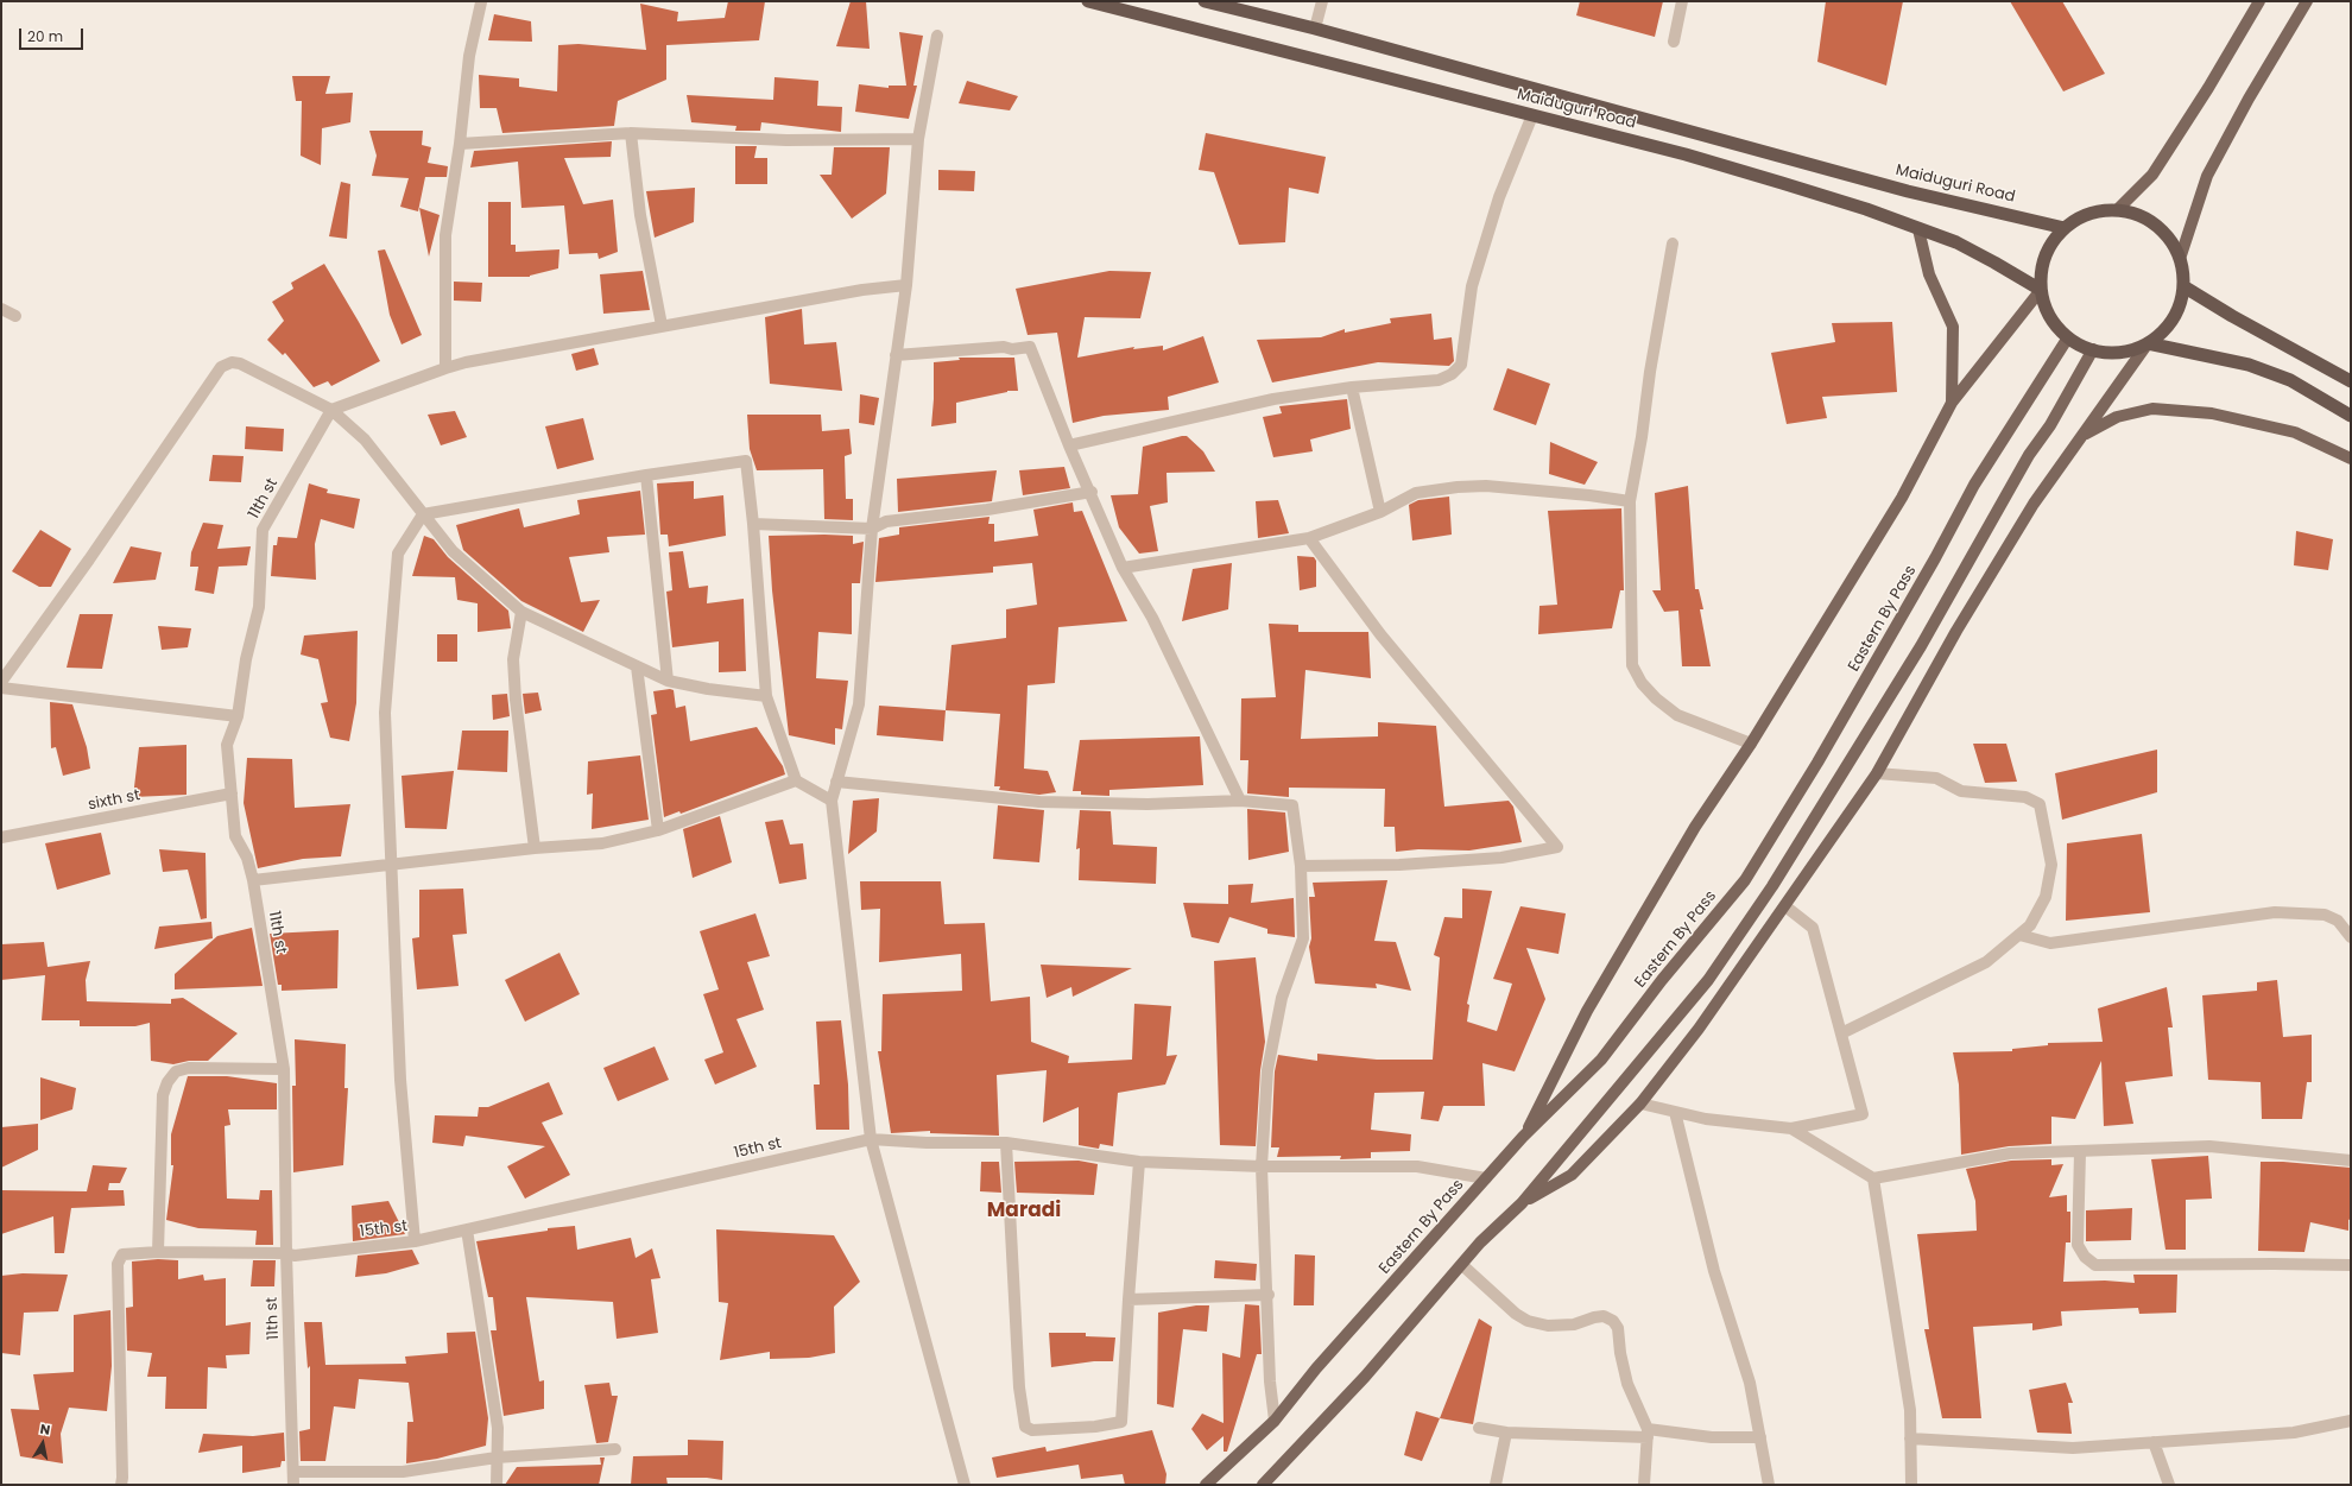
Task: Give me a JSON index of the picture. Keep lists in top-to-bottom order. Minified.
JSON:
{"streets":{"highway":["Maiduguri Road"],"main road":["Eastern By Pass"],"street":["11th st","sixth st","15th st"]},"crossings":[["Maiduguri Road","Eastern By Pass"],["11th st","sixth st"],["11th st","15th st"],["Eastern By Pass","15th st"]],"districts":["Maradi"],"scale_bar":"20 m","north":"top"}
